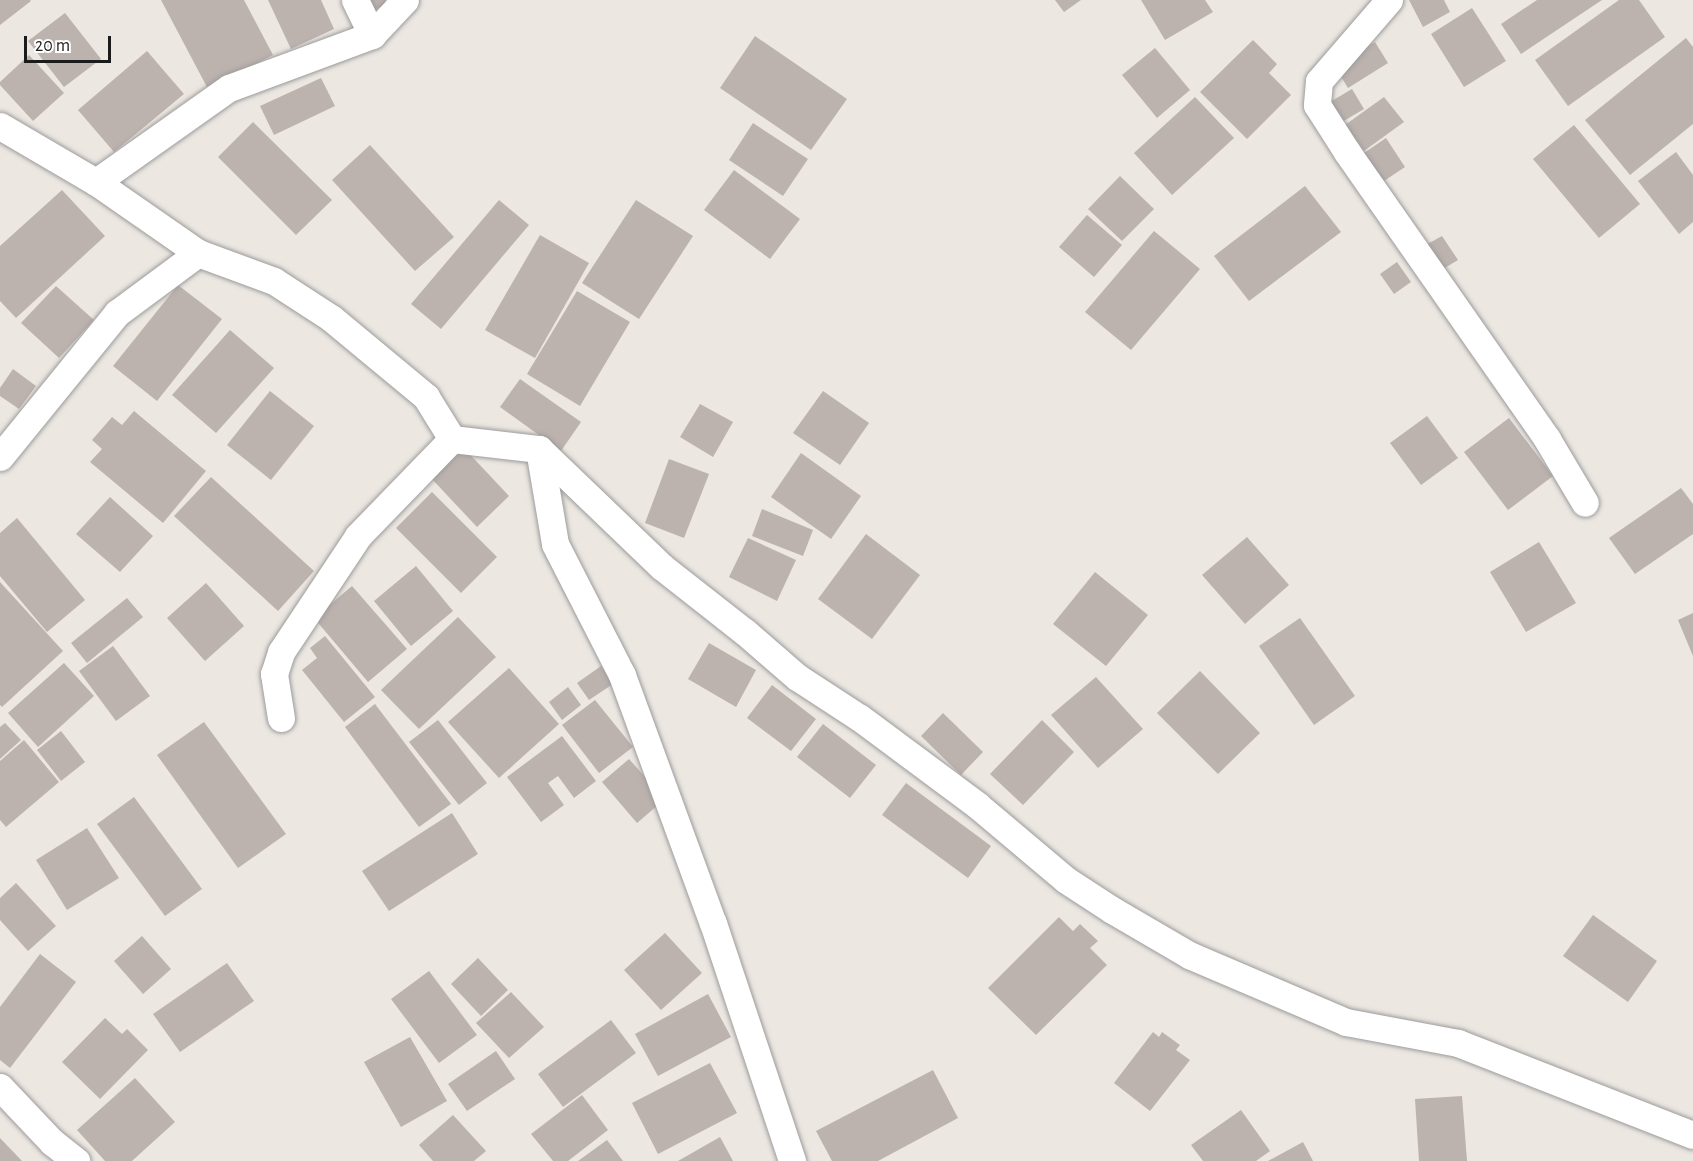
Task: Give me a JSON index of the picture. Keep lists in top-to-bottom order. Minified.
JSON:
{"scale_bar":"20 m"}
